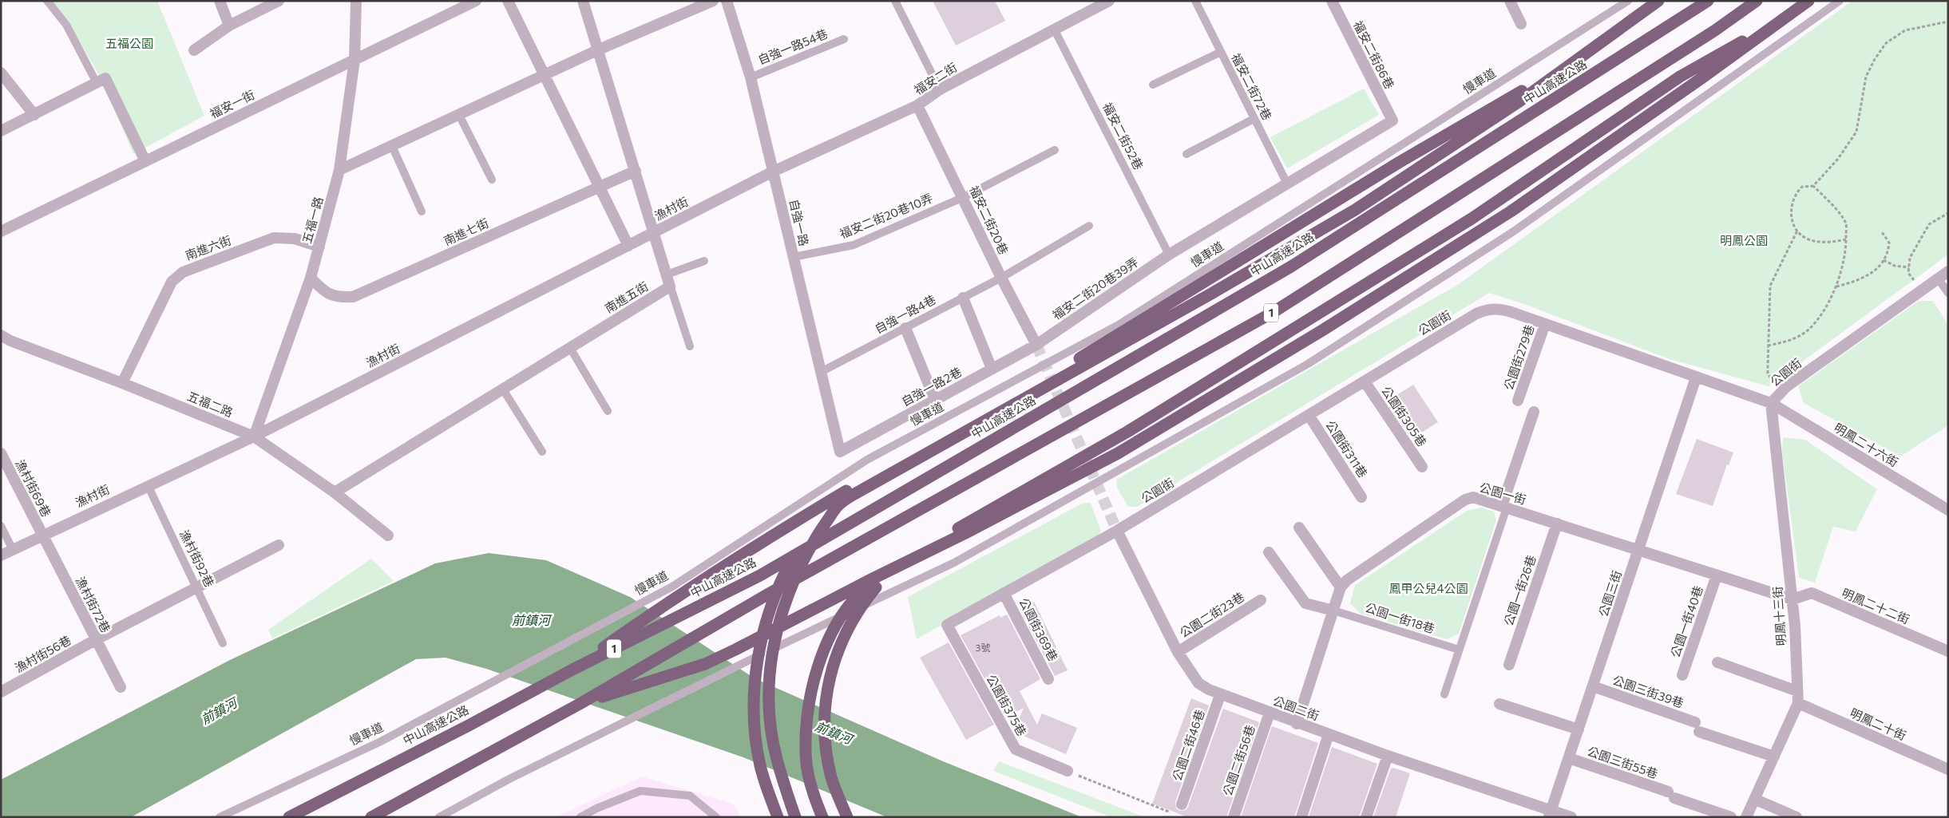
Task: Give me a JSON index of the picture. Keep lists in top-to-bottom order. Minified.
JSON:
{"streets":{"highway":["中山高速公路","1"],"street":["福安二街86巷","福安二街","福安一街","漁村街","五福一路","福安二街20巷","自強一路","南進七街","南進六街","福安二街20巷39弄","南進五街","公園街","公園街279巷","自強一路2巷","五福二路","公園街305巷","明鳳二十六街","公園街311巷","漁村街69巷","公園一街","公園一街26巷","公園三街","漁村街72巷","明鳳二十二街","公園二街23巷","明鳳十三街","公園一街40巷","公園街369巷","漁村街56巷","公園三街39巷","公園街375巷","公園二街","明鳳二十街","公園二街46巷","公園二街56巷","公園三街55巷"],"lane":["自強一路54巷","慢車道","福安二街72巷","福安二街52巷","福安二街20巷10弄","自強一路4巷","漁村街92巷","公園一街18巷"]},"crossings":[["自強一路54巷","自強一路"],["福安二街86巷","福安二街20巷39弄"],["福安二街","福安二街52巷"],["福安二街","漁村街"],["福安二街","福安二街20巷"],["福安二街","自強一路"],["福安二街72巷","福安二街20巷39弄"],["福安一街","五福一路"],["福安二街52巷","福安二街20巷39弄"],["漁村街","五福一路"],["漁村街","自強一路"],["漁村街","五福二路"],["漁村街","漁村街69巷"],["漁村街","漁村街92巷"],["漁村街","漁村街72巷"],["福安二街20巷10弄","福安二街20巷"],["福安二街20巷10弄","自強一路"],["五福一路","南進七街"],["五福一路","南進六街"],["五福一路","五福二路"],["福安二街20巷","福安二街20巷39弄"],["福安二街20巷","自強一路4巷"],["福安二街20巷","自強一路2巷"],["自強一路","自強一路4巷"],["自強一路","自強一路2巷"],["南進六街","五福二路"],["福安二街20巷39弄","自強一路2巷"],["南進五街","五福二路"],["公園街","公園街279巷"],["公園街","公園街305巷"],["公園街","明鳳二十六街"],["公園街","公園街311巷"],["公園街","公園三街"],["公園街","明鳳十三街"],["公園街","公園街369巷"],["公園街","公園街375巷"],["公園街","公園二街"],["明鳳二十六街","明鳳十三街"],["漁村街69巷","漁村街72巷"],["公園一街","公園一街26巷"],["公園一街","公園三街"],["公園一街","明鳳二十二街"],["公園一街","明鳳十三街"],["公園一街","公園一街40巷"],["漁村街92巷","漁村街56巷"],["公園三街","公園三街39巷"],["公園三街","公園二街"],["公園三街","公園三街55巷"],["漁村街72巷","漁村街56巷"],["明鳳二十二街","明鳳十三街"],["公園二街23巷","公園二街"],["明鳳十三街","公園三街39巷"],["明鳳十三街","明鳳二十街"],["公園二街","公園二街46巷"],["公園二街","公園二街56巷"]],"water":["前鎮河"],"parks":["五福公園","明鳳公園","鳳甲公兒4公園"],"house_numbers":["3號"]}
